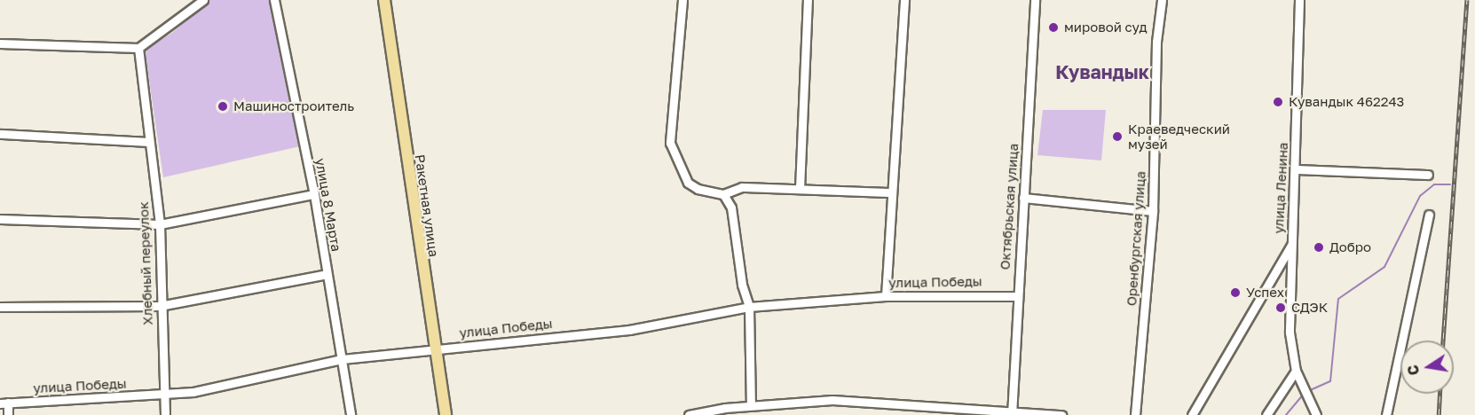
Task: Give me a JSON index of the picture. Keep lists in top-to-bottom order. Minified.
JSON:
{"streets":{"main road":["Ракетная улица"],"street":["улица Ленина","улица 8 Марта","Октябрьская улица","Оренбургская улица","Хлебный переулок","улица Победы"]},"crossings":[["улица 8 Марта","улица Победы"],["Ракетная улица","улица Победы"],["Октябрьская улица","улица Победы"],["Хлебный переулок","улица Победы"]],"districts":["Кувандык"],"places":["мировой суд","Кувандык 462243","Машиностроитель","Краеведческий музей","Добро","Успех","СДЭК"],"north":"left"}
